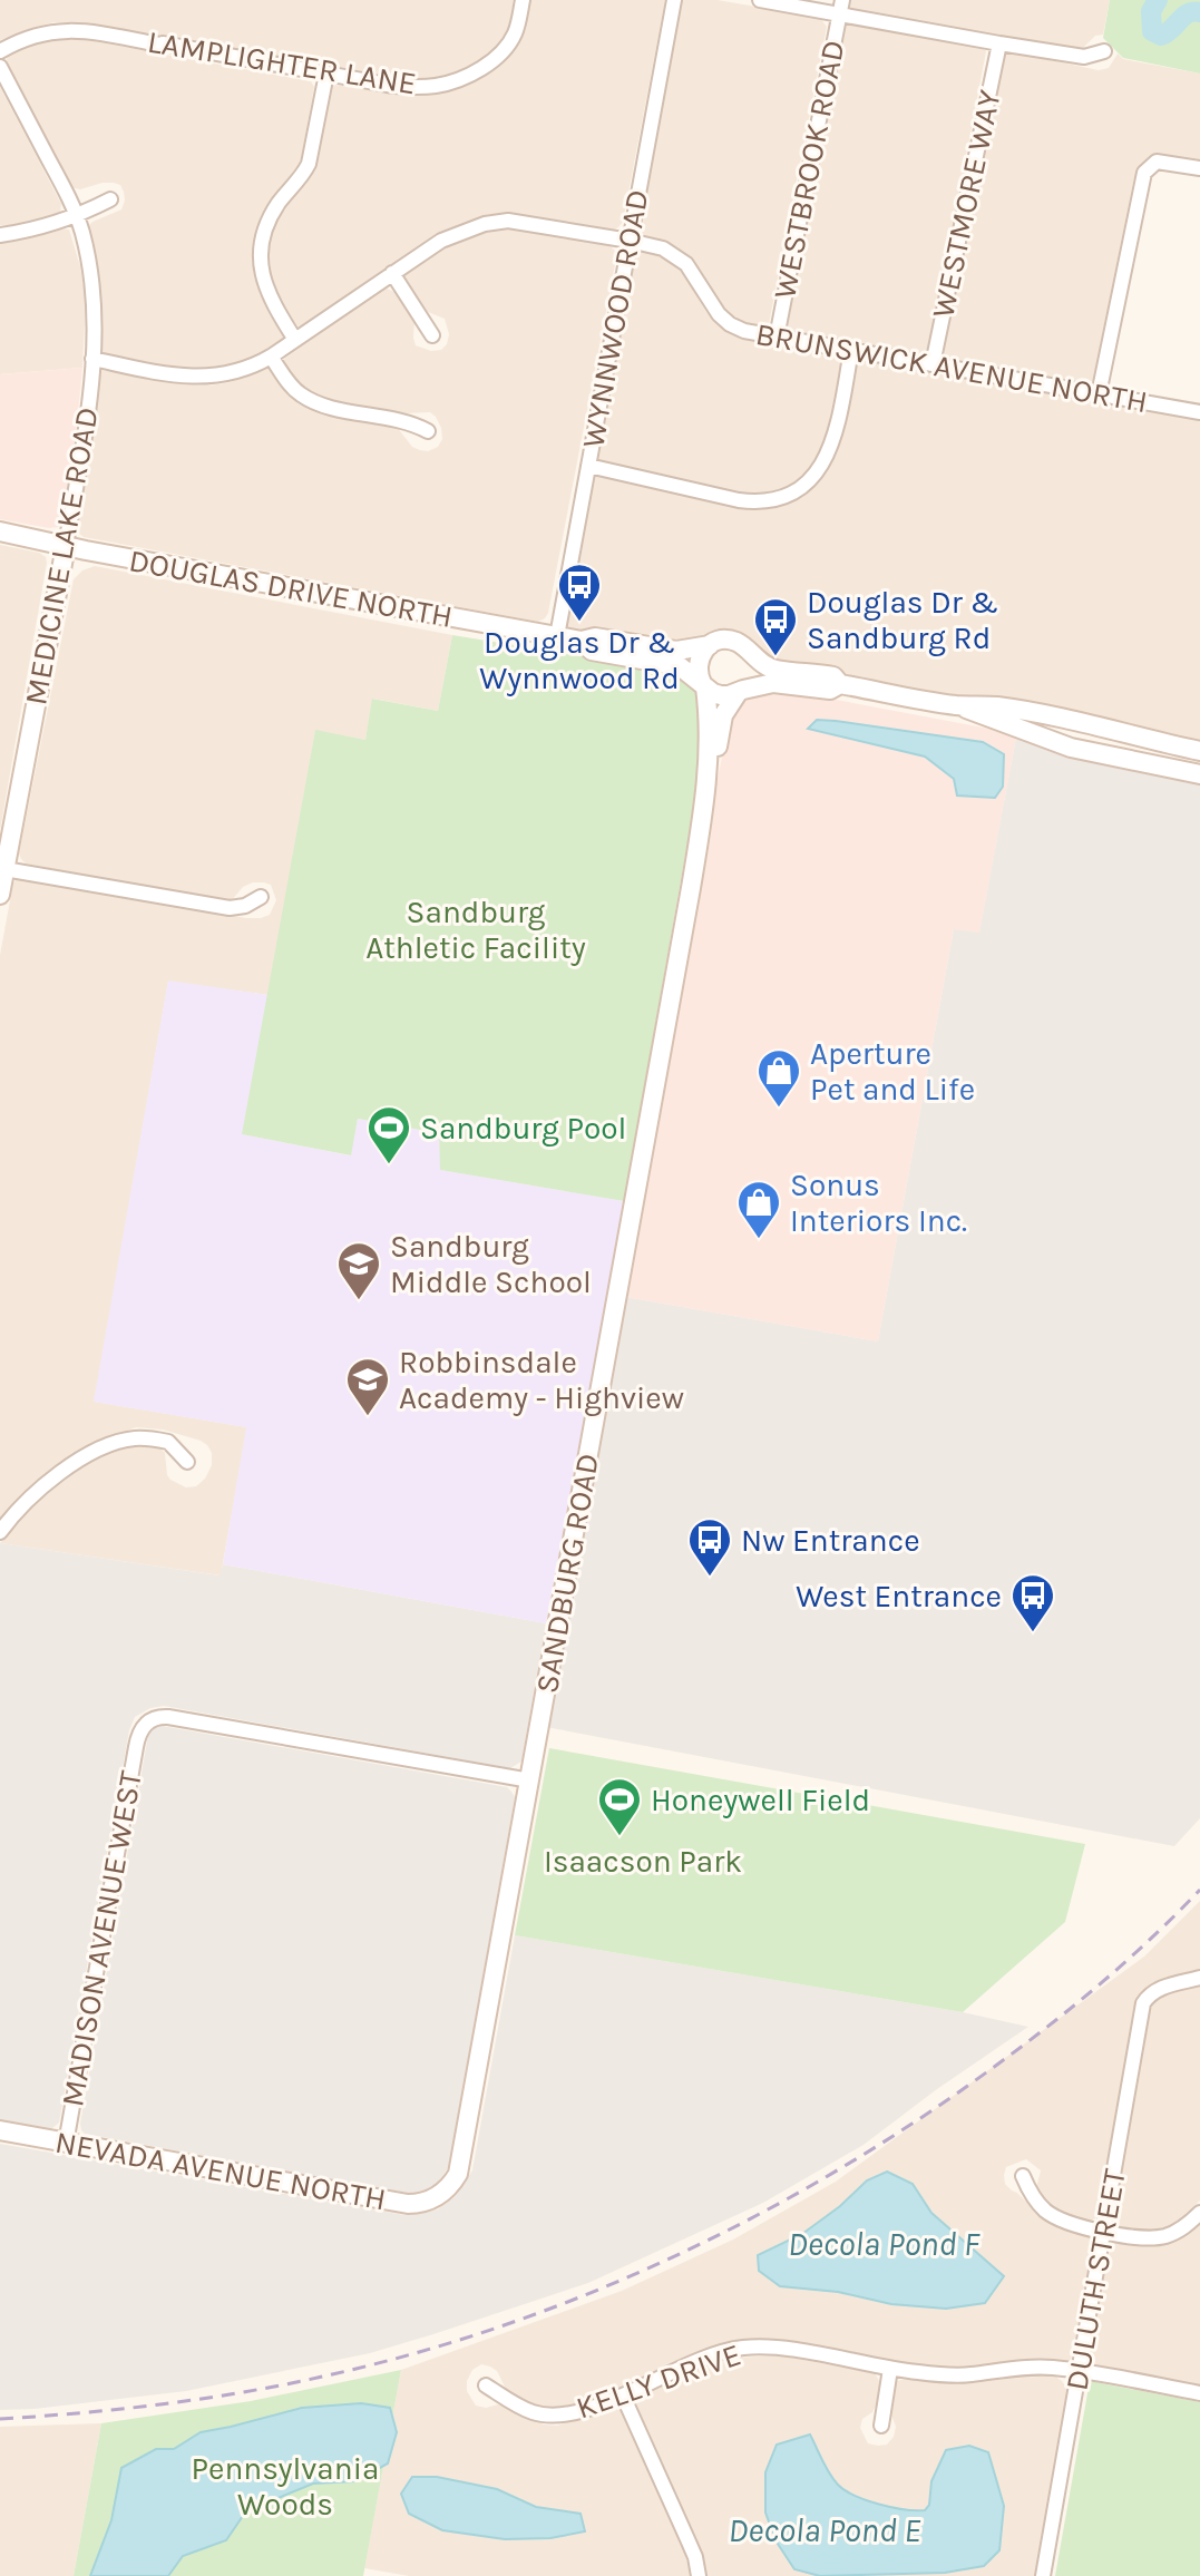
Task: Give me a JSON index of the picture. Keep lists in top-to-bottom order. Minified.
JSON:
{"streets":{"street":["LAMPLIGHTER LANE","WESTBROOK ROAD","WESTMORE WAY","WYNNWOOD ROAD","BRUNSWICK AVENUE NORTH","MEDICINE LAKE ROAD","DOUGLAS DRIVE NORTH","SANDBURG ROAD","MADISON AVENUE WEST","NEVADA AVENUE NORTH","DULUTH STREET","KELLY DRIVE"]},"crossings":[["WESTBROOK ROAD","BRUNSWICK AVENUE NORTH"],["WESTMORE WAY","BRUNSWICK AVENUE NORTH"],["WYNNWOOD ROAD","BRUNSWICK AVENUE NORTH"],["WYNNWOOD ROAD","DOUGLAS DRIVE NORTH"],["BRUNSWICK AVENUE NORTH","MEDICINE LAKE ROAD"],["MEDICINE LAKE ROAD","DOUGLAS DRIVE NORTH"],["DOUGLAS DRIVE NORTH","SANDBURG ROAD"],["SANDBURG ROAD","MADISON AVENUE WEST"],["SANDBURG ROAD","NEVADA AVENUE NORTH"],["MADISON AVENUE WEST","NEVADA AVENUE NORTH"],["DULUTH STREET","KELLY DRIVE"]],"water":["Decola Pond F","Decola Pond E"],"parks":["Sandburg Athletic Facility","Isaacson Park","Pennsylvania Woods"],"places":{"bus stop":["Douglas Dr & Wynnwood Rd","Douglas Dr & Sandburg Rd","Nw Entrance","West Entrance"],"shop":["Aperture Pet and Life","Sonus Interiors Inc."],"sports":["Sandburg Pool","Honeywell Field"],"school or university":["Sandburg Middle School","Robbinsdale Academy - Highview"]}}
